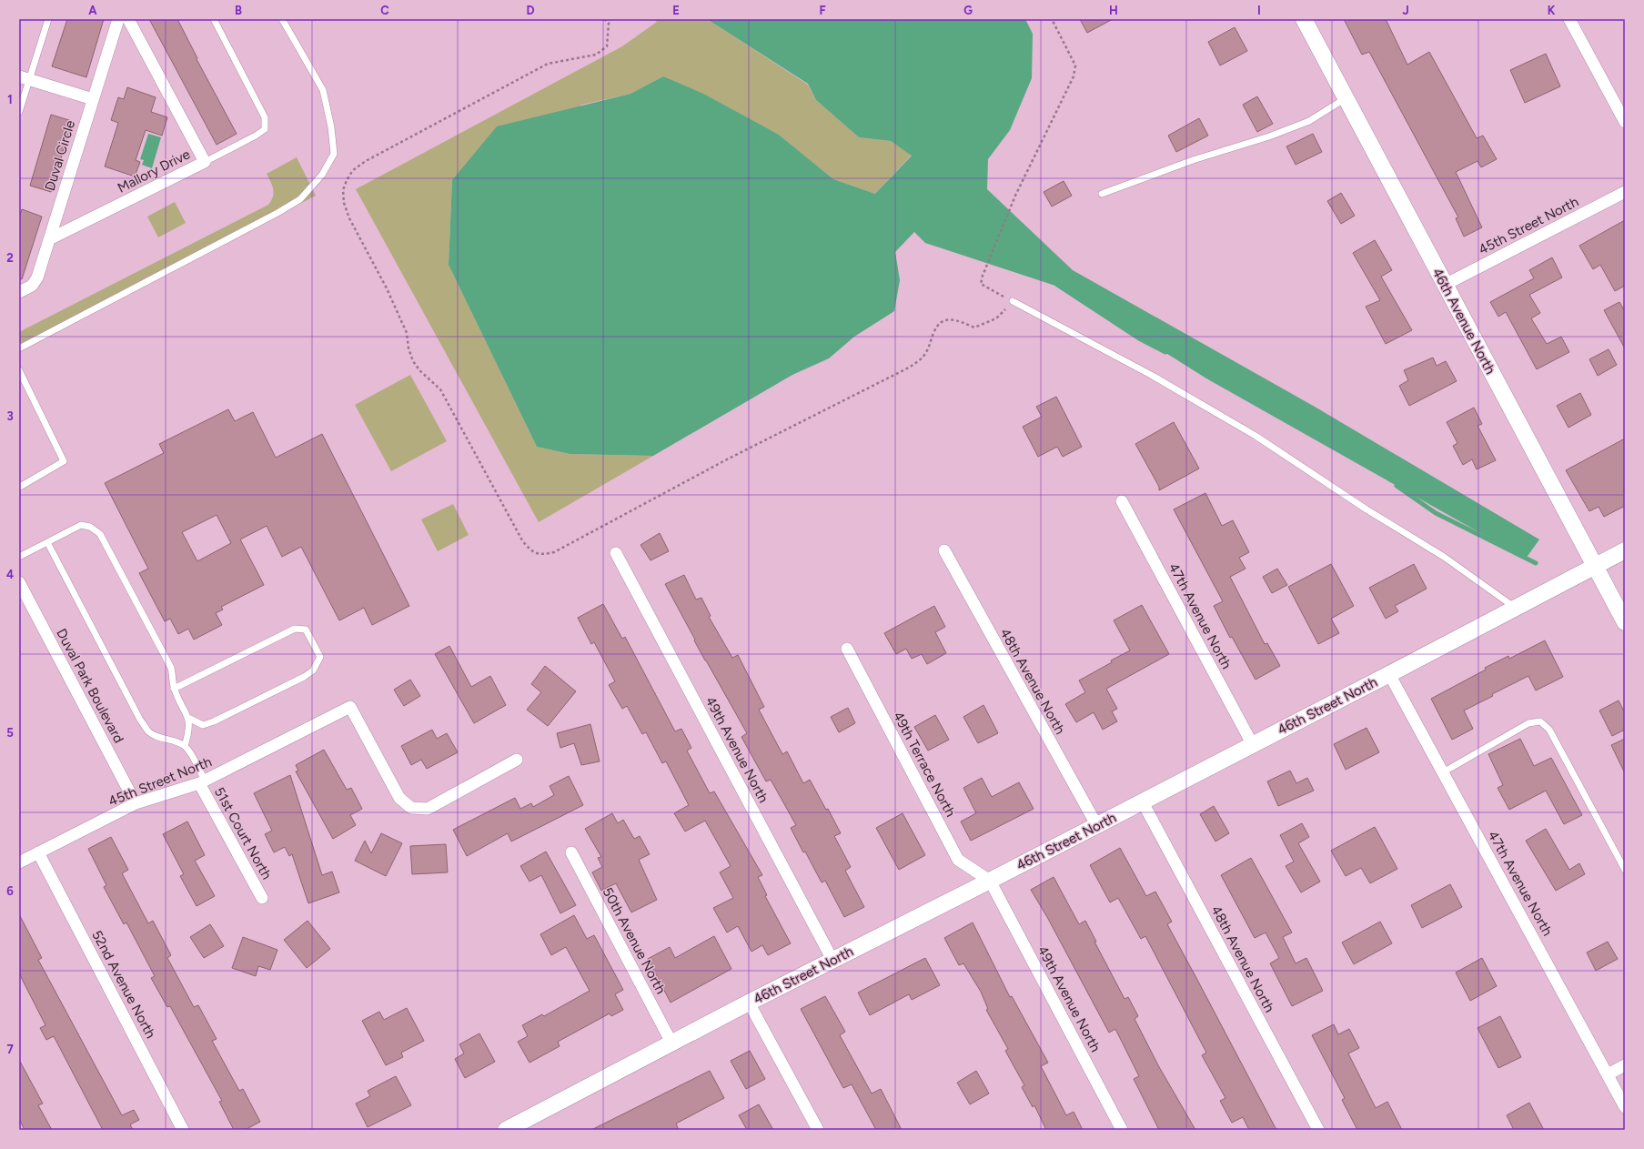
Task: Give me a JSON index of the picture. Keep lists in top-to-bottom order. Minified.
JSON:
{"streets":{"street":["Duval Circle","Mallory Drive","45th Street North","46th Avenue North","47th Avenue North","48th Avenue North","Duval Park Boulevard","46th Street North","49th Avenue North","49th Terrace North","51st Court North","50th Avenue North","52nd Avenue North"]},"crossings":[["Duval Circle","Mallory Drive"],["45th Street North","46th Avenue North"],["45th Street North","Duval Park Boulevard"],["45th Street North","51st Court North"],["45th Street North","52nd Avenue North"],["46th Avenue North","46th Street North"],["47th Avenue North","46th Street North"],["48th Avenue North","46th Street North"],["46th Street North","49th Avenue North"],["46th Street North","49th Terrace North"],["46th Street North","50th Avenue North"],["49th Avenue North","49th Terrace North"]],"grid":{"columns":["A","B","C","D","E","F","G","H","I","J","K"],"rows":["1","2","3","4","5","6","7"]}}
